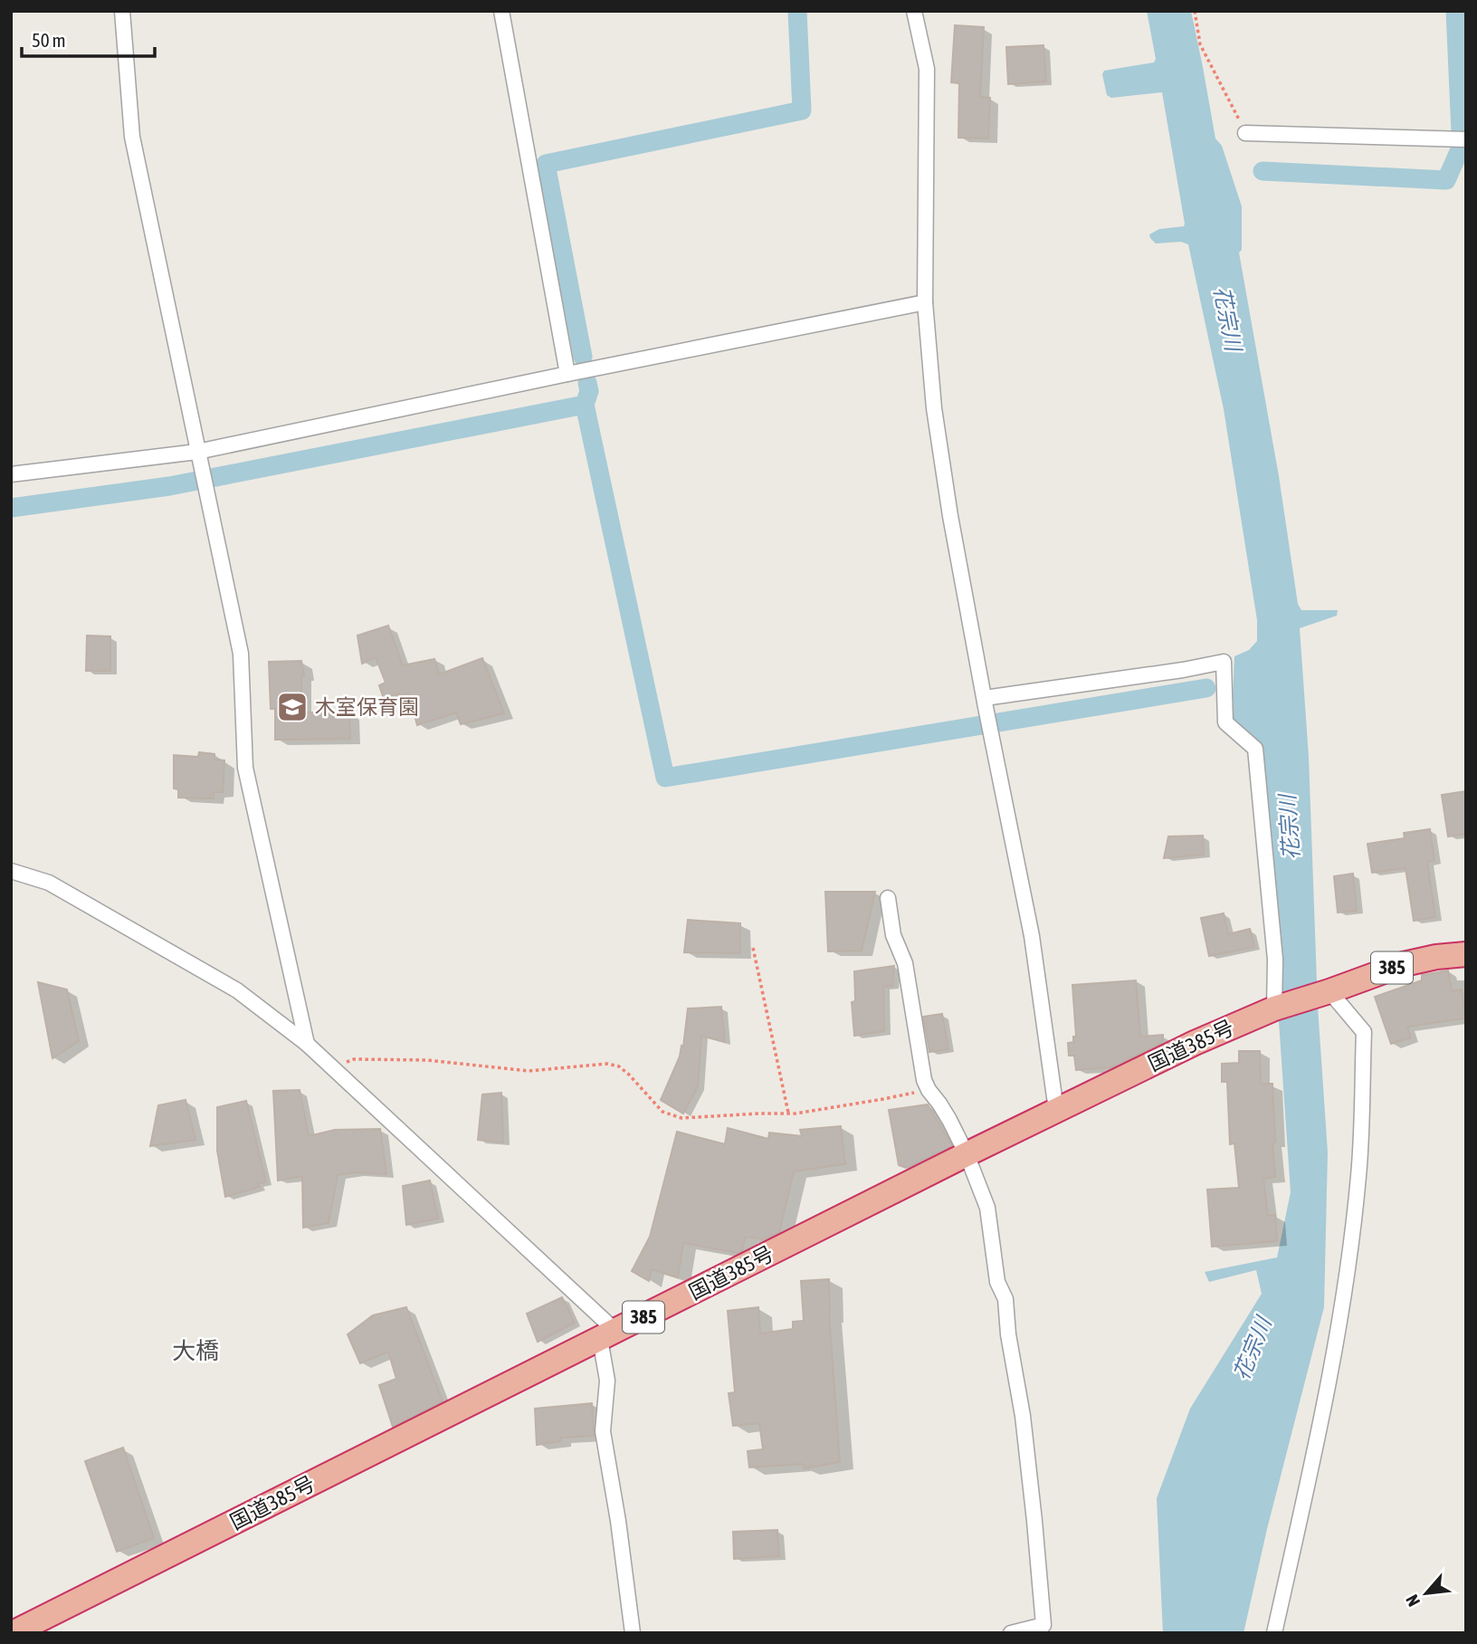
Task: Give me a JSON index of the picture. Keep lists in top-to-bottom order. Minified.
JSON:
{"streets":{"highway":["385","国道385号"]},"districts":["大橋"],"water":["花宗川"],"places":{"school or university":["木室保育園"]},"scale_bar":"50 m","north":"bottom left"}
